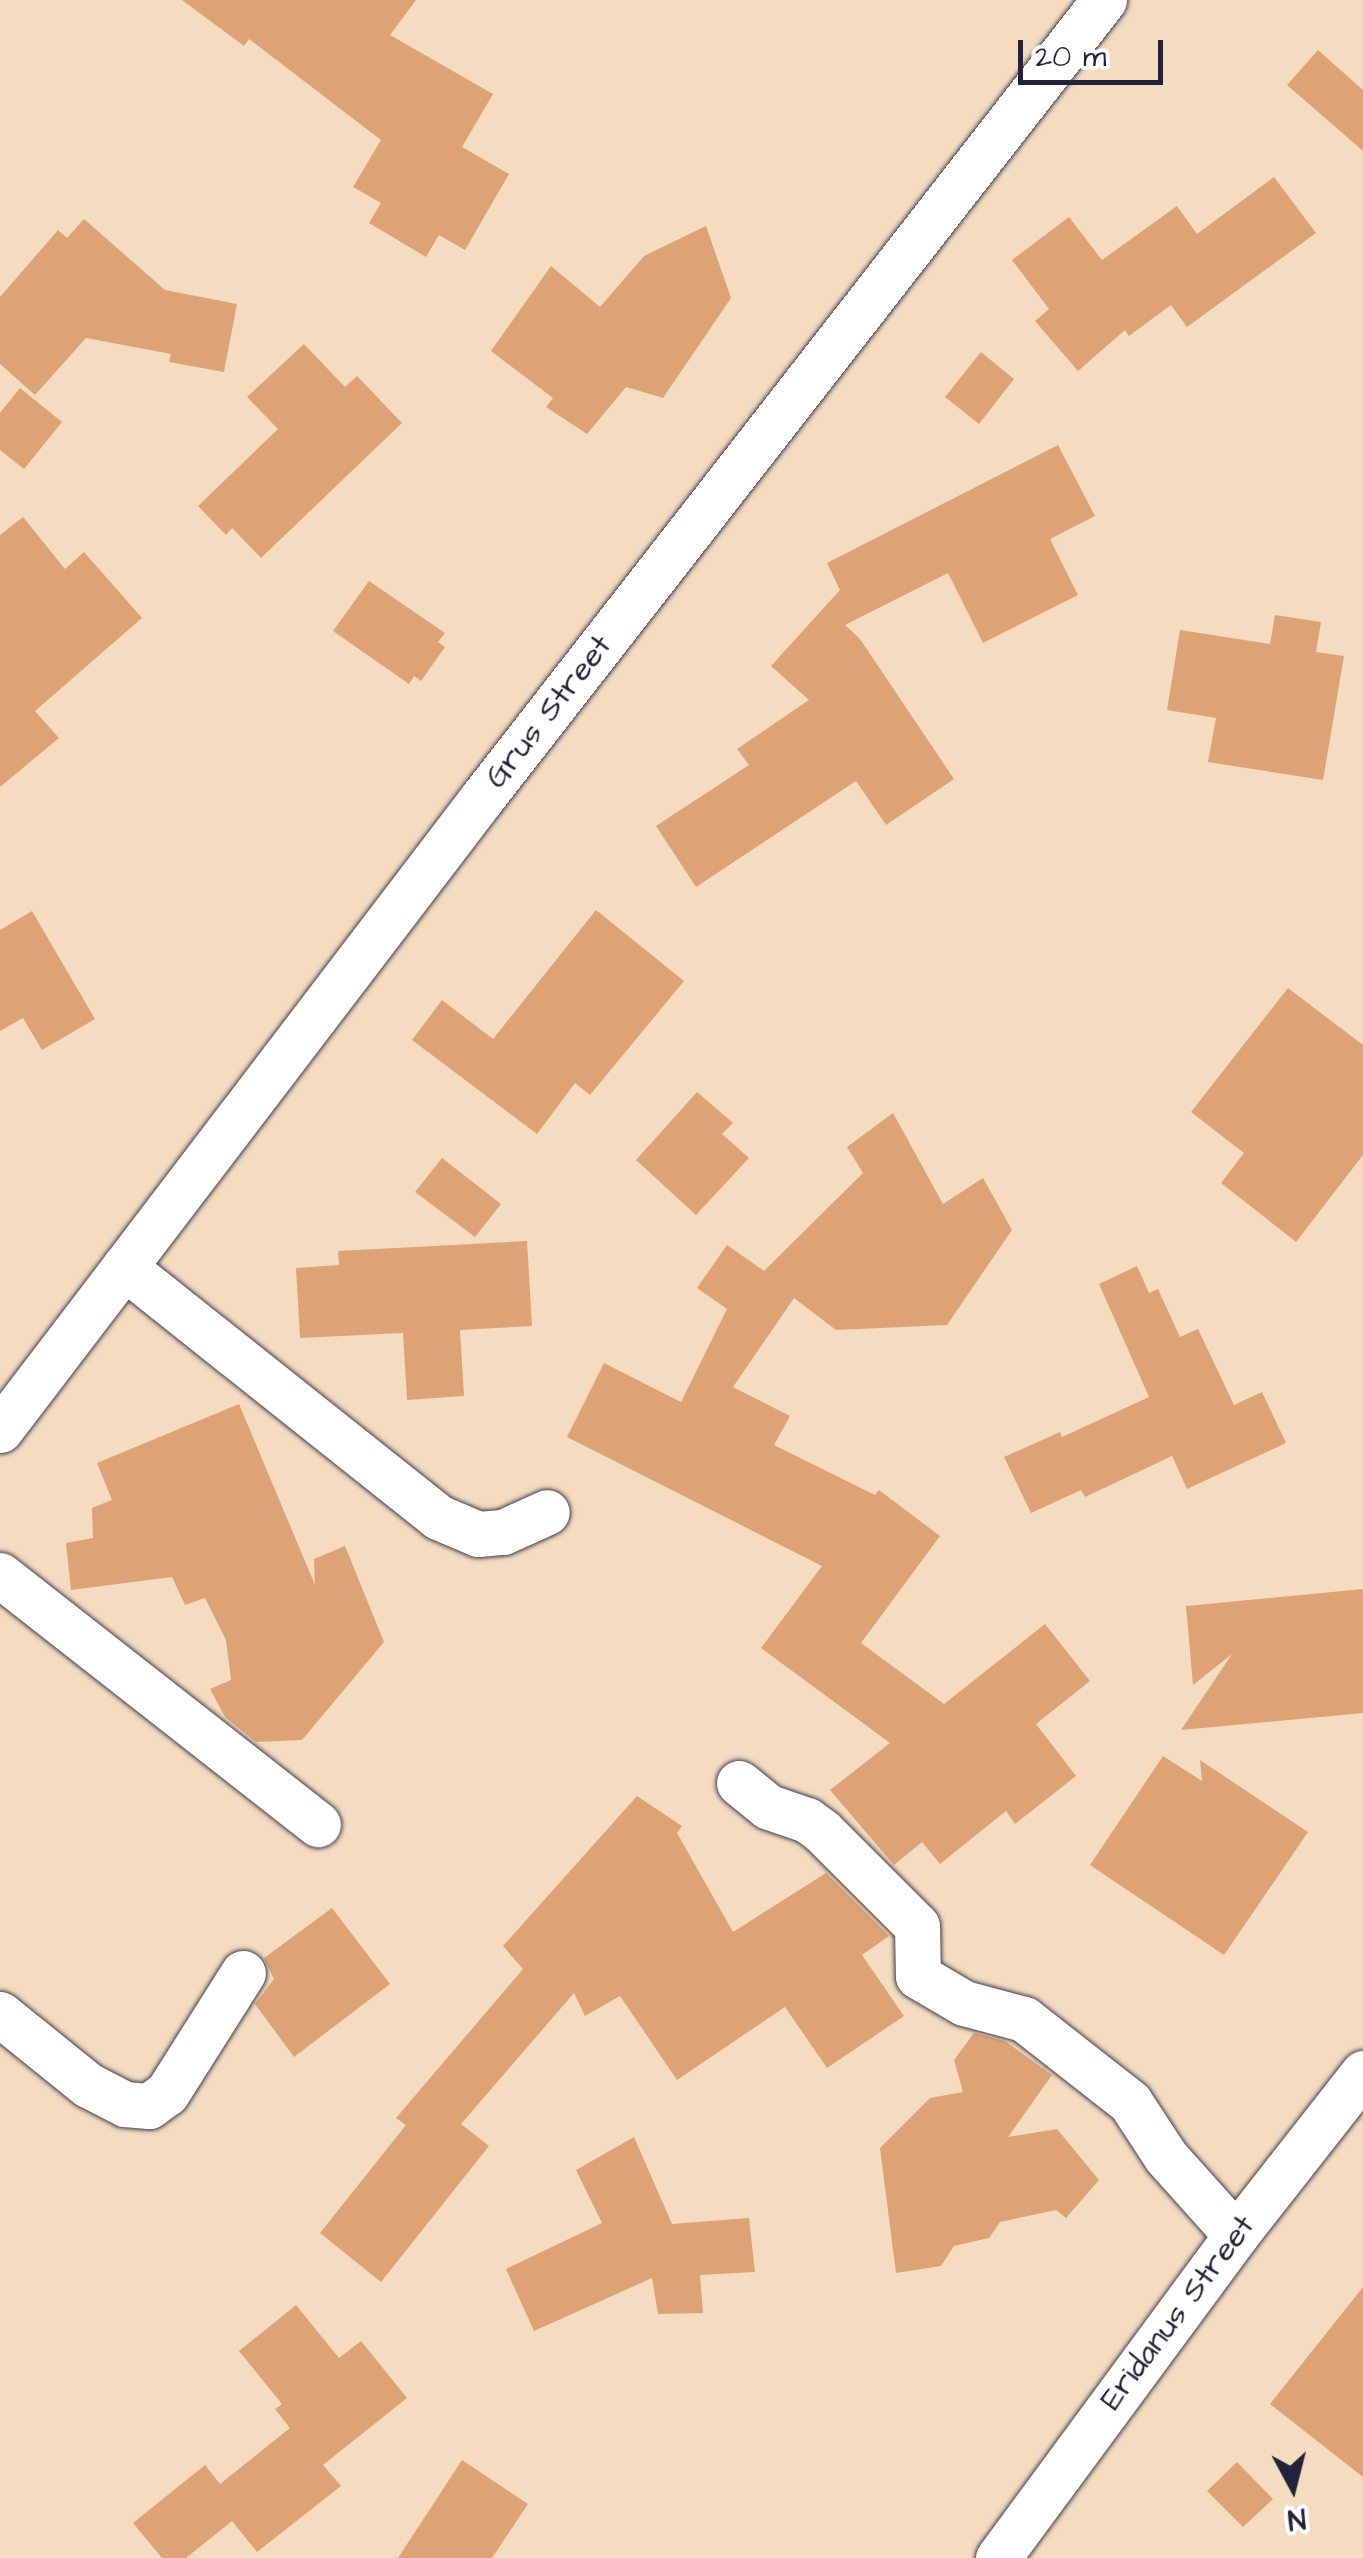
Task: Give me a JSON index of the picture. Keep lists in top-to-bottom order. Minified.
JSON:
{"streets":{"street":["Grus Street","Eridanus Street"]},"scale_bar":"20 m","north":"bottom"}
